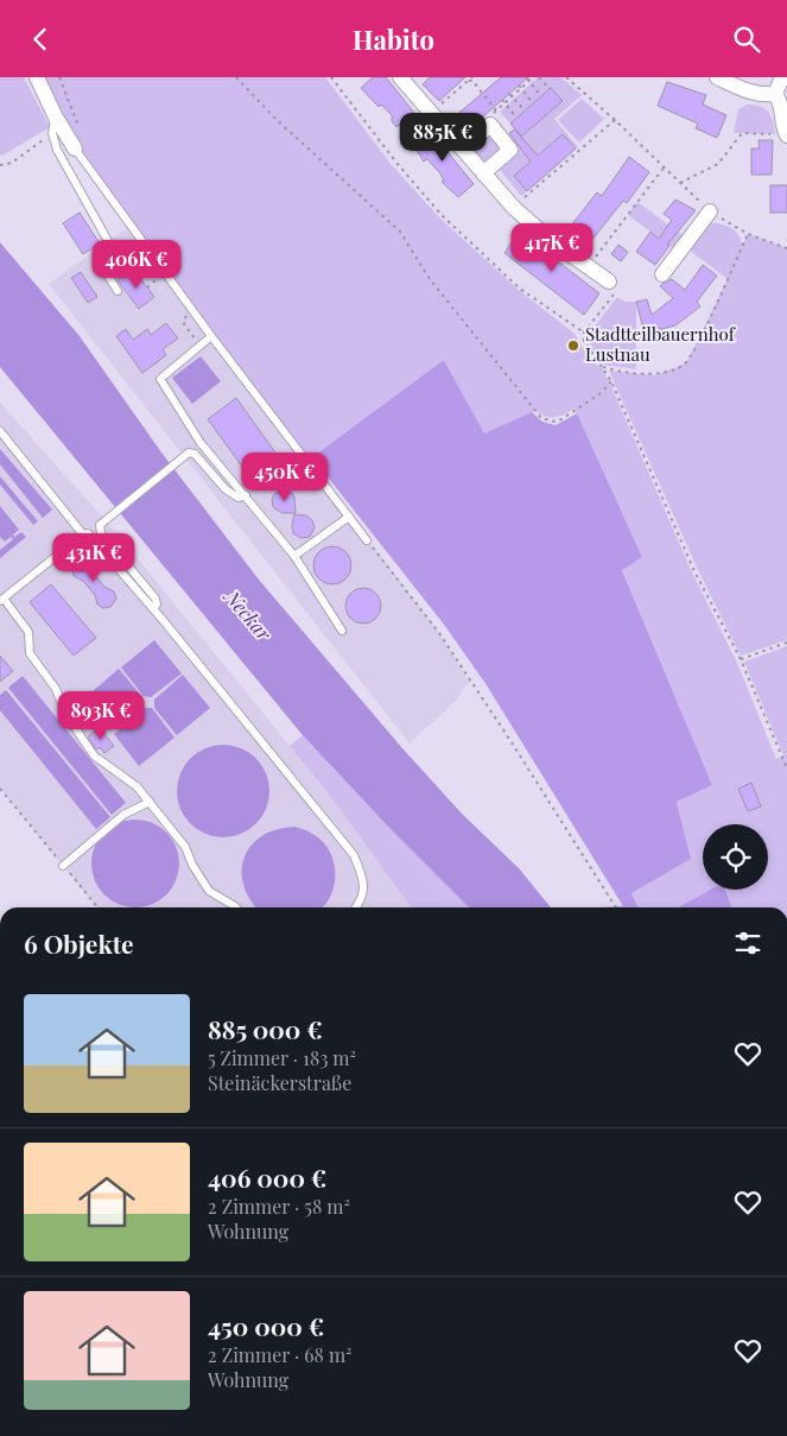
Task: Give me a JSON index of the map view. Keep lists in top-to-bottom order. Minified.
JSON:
{"water":["Neckar"],"places":["Stadtteilbauernhof Lustnau"],"page":{"header":"Habito","price":["885K €","417K €","406K €","450K €","431K €","893K €"],"heading":"6 Objekte","list":[{"name":"885 000 €","note":"5 Zimmer · 183 m² · Steinäckerstraße"},{"name":"406 000 €","note":"2 Zimmer · 58 m² · Wohnung"},{"name":"450 000 €","note":"2 Zimmer · 68 m² · Wohnung"}]}}
